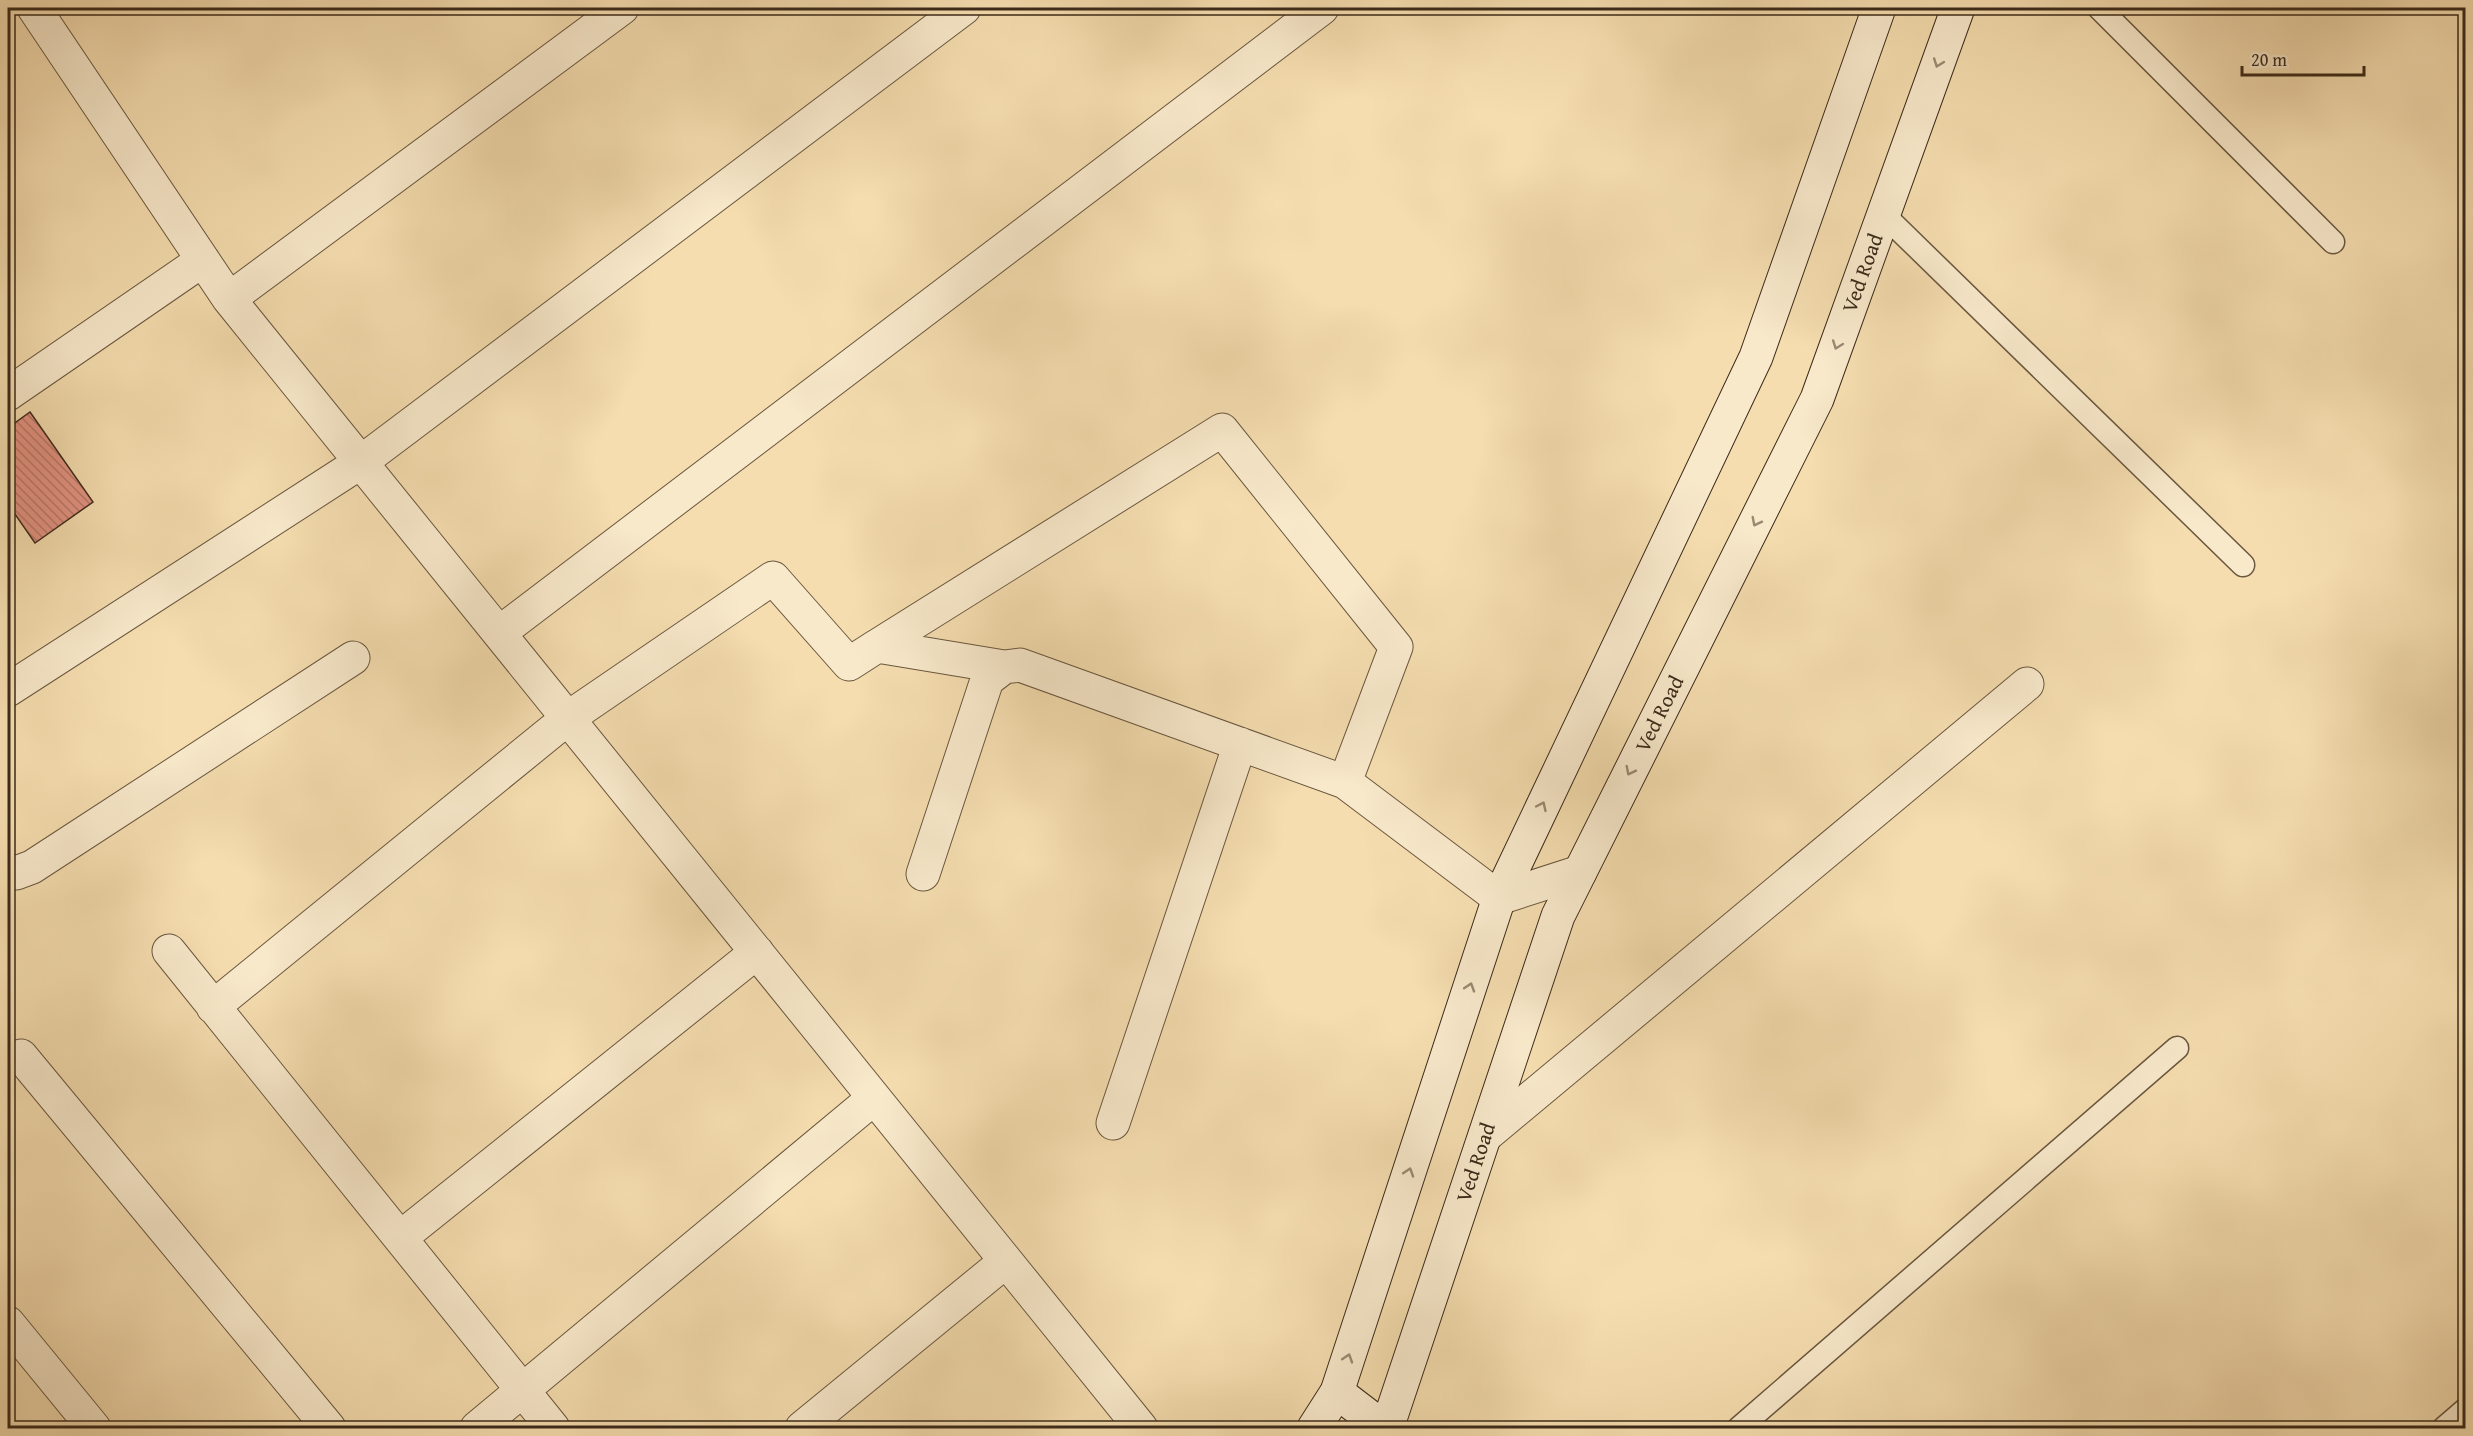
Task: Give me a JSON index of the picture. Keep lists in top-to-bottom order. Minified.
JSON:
{"streets":{"street":["Ved Road"]},"scale_bar":"20 m"}
